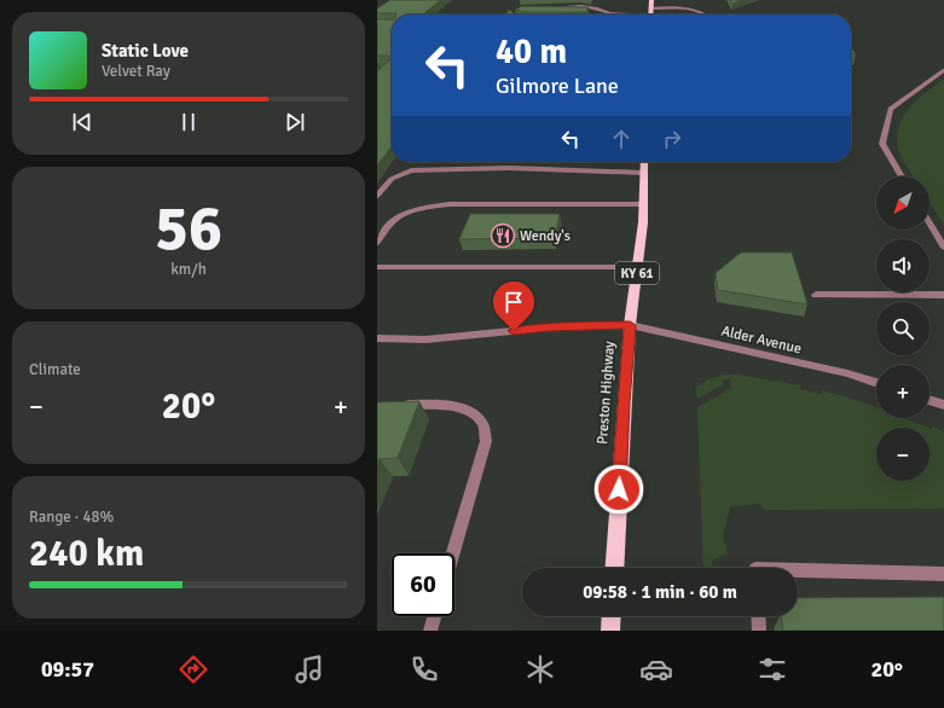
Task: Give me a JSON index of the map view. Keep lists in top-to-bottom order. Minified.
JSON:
{"streets":{"main road":["KY 61","Preston Highway"],"street":["Alder Avenue"]},"crossings":[["Alder Avenue","Preston Highway"]],"places":{"restaurant":["Wendy's"]},"north":"bottom left","page":{"turn":["40 m","Gilmore Lane"],"song":["Static Love","Velvet Ray"],"tile":[["56","km/h"],"Climate",["Range · 48%","240 km"]],"map_buttons":["+","−"],"heat":["−","20°","+"],"limit":"60","trip":"09:58 · 1 min · 60 m","tabs":["09:57","20°"]}}
